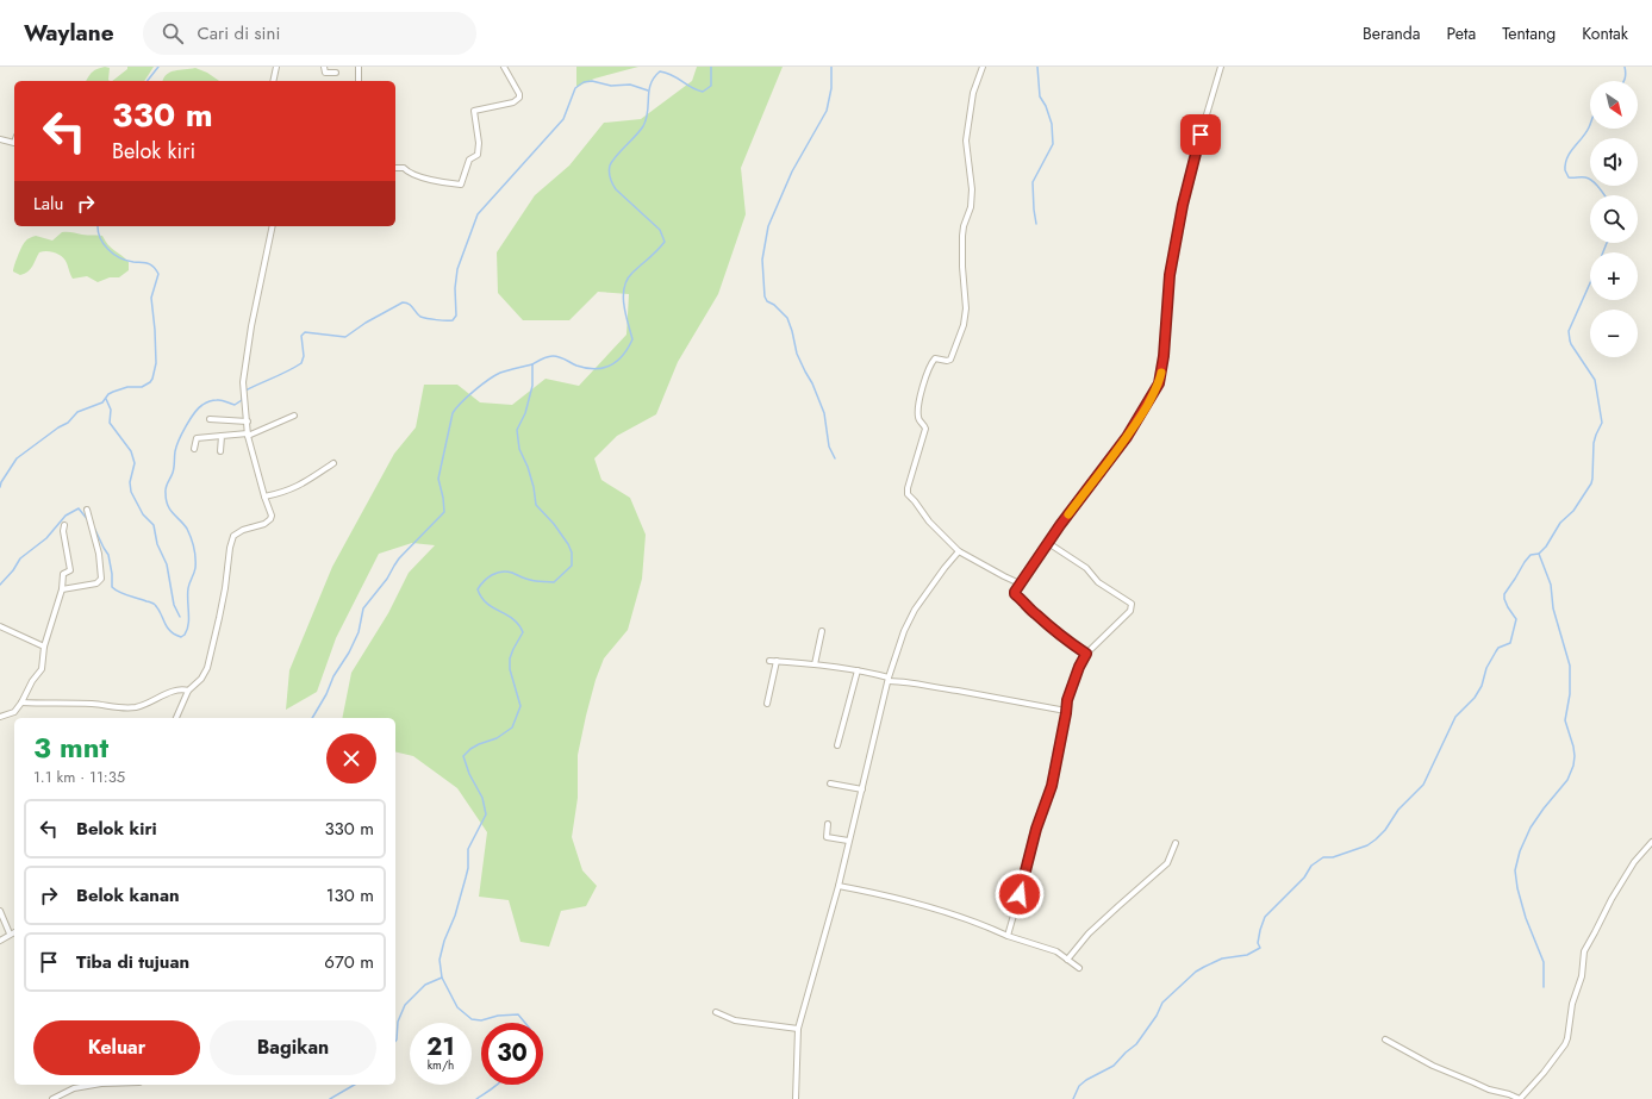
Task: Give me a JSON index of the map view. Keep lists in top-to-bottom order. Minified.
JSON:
{"north":"bottom right","page":{"header":"Waylane","search":"Cari di sini","nav":["Beranda","Peta","Tentang","Kontak"],"map_buttons":["+","−"],"turn":["330 m","Belok kiri"],"then":"Lalu","heading":["3 mnt","1.1 km · 11:35"],"list":[{"name":"Belok kiri","value":"330 m"},{"name":"Belok kanan","value":"130 m"},{"name":"Tiba di tujuan","value":"670 m"}],"buttons":["Keluar","Bagikan"],"speed":"21 km/h","limit":"30"}}
